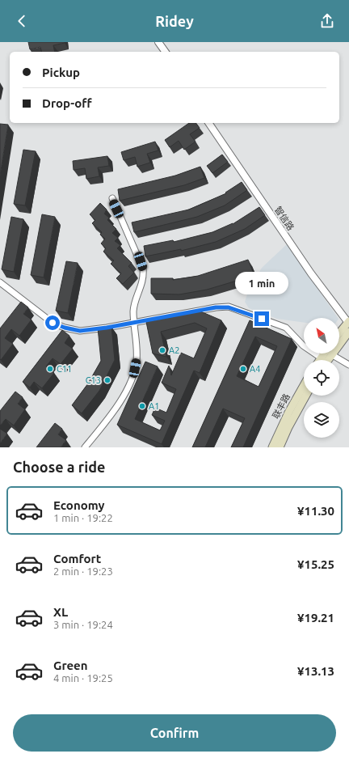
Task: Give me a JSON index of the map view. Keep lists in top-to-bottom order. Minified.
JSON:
{"streets":{"main road":["联丰路"],"street":["智信路"]},"places":["A2","C11","A4","C13","A1"],"north":"top left","page":{"header":"Ridey","banner":["Pickup","Drop-off"],"bubble":"1 min","heading":"Choose a ride","list":[{"name":"Economy","note":"1 min · 19:22","value":"¥11.30"},{"name":"Comfort","note":"2 min · 19:23","value":"¥15.25"},{"name":"XL","note":"3 min · 19:24","value":"¥19.21"},{"name":"Green","note":"4 min · 19:25","value":"¥13.13"}],"buttons":"Confirm"}}
